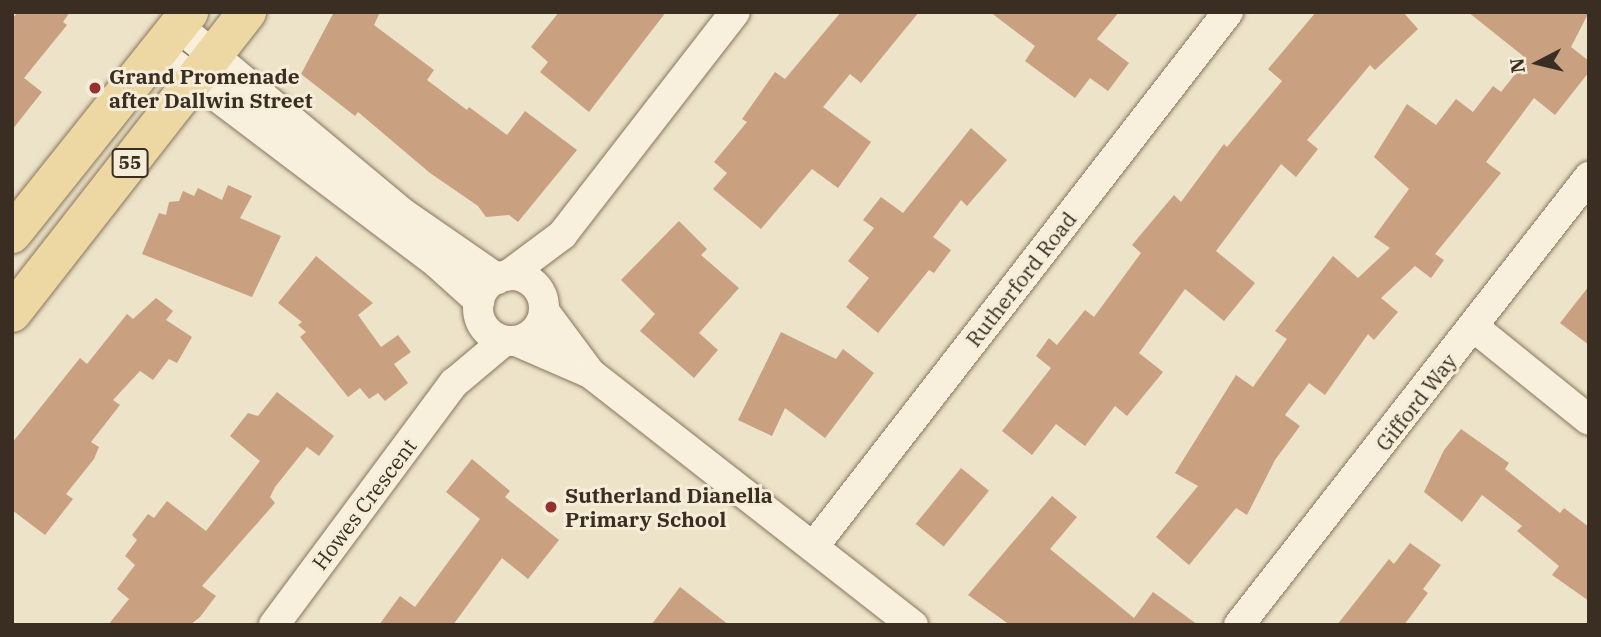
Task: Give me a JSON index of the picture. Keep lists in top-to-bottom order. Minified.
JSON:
{"streets":{"main road":["55"],"street":["Rutherford Road","Gifford Way","Howes Crescent"]},"places":["Grand Promenade after Dallwin Street","Sutherland Dianella Primary School"],"north":"left"}
